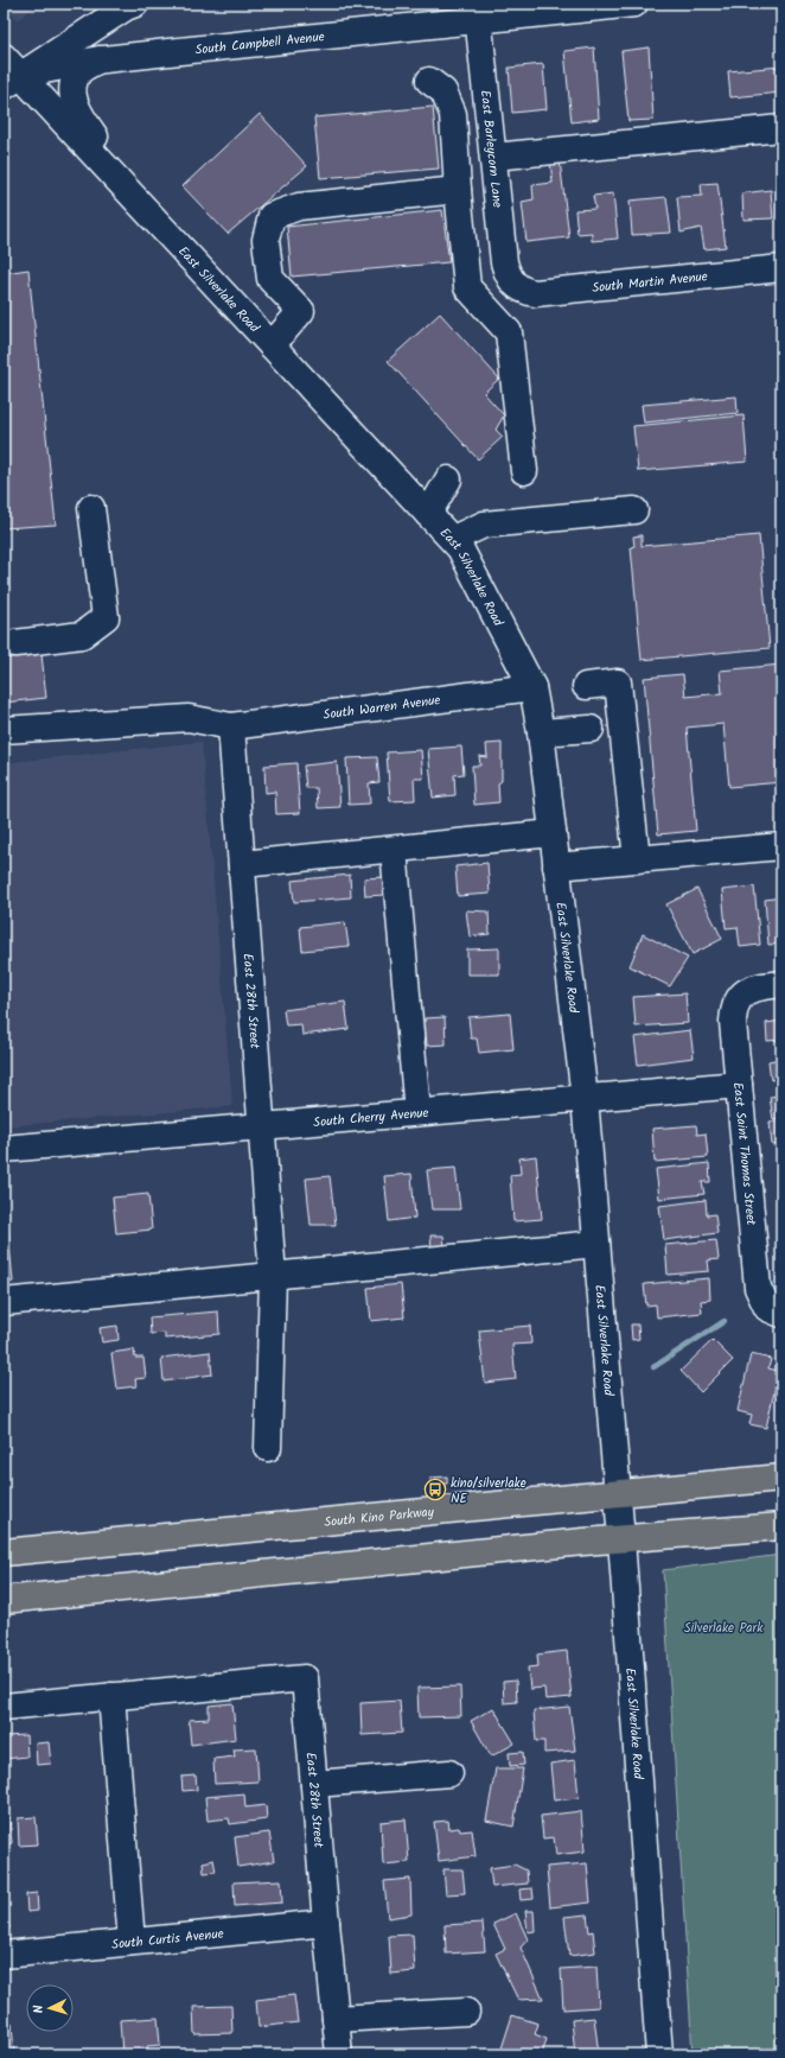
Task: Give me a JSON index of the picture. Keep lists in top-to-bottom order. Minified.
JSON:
{"streets":{"main road":["South Kino Parkway"],"street":["South Campbell Avenue","East Barleycorn Lane","South Martin Avenue","East Silverlake Road","South Warren Avenue","East 28th Street","South Cherry Avenue","East Saint Thomas Street","South Curtis Avenue"]},"crossings":[["South Campbell Avenue","East Barleycorn Lane"],["South Campbell Avenue","East Silverlake Road"],["East Barleycorn Lane","South Martin Avenue"],["East Silverlake Road","South Warren Avenue"],["East Silverlake Road","South Cherry Avenue"],["East Silverlake Road","South Kino Parkway"],["South Warren Avenue","East 28th Street"],["East 28th Street","South Cherry Avenue"],["East 28th Street","South Curtis Avenue"],["South Cherry Avenue","East Saint Thomas Street"]],"parks":["Silverlake Park"],"places":{"bus stop":["kino/silverlake NE"]},"north":"left"}
